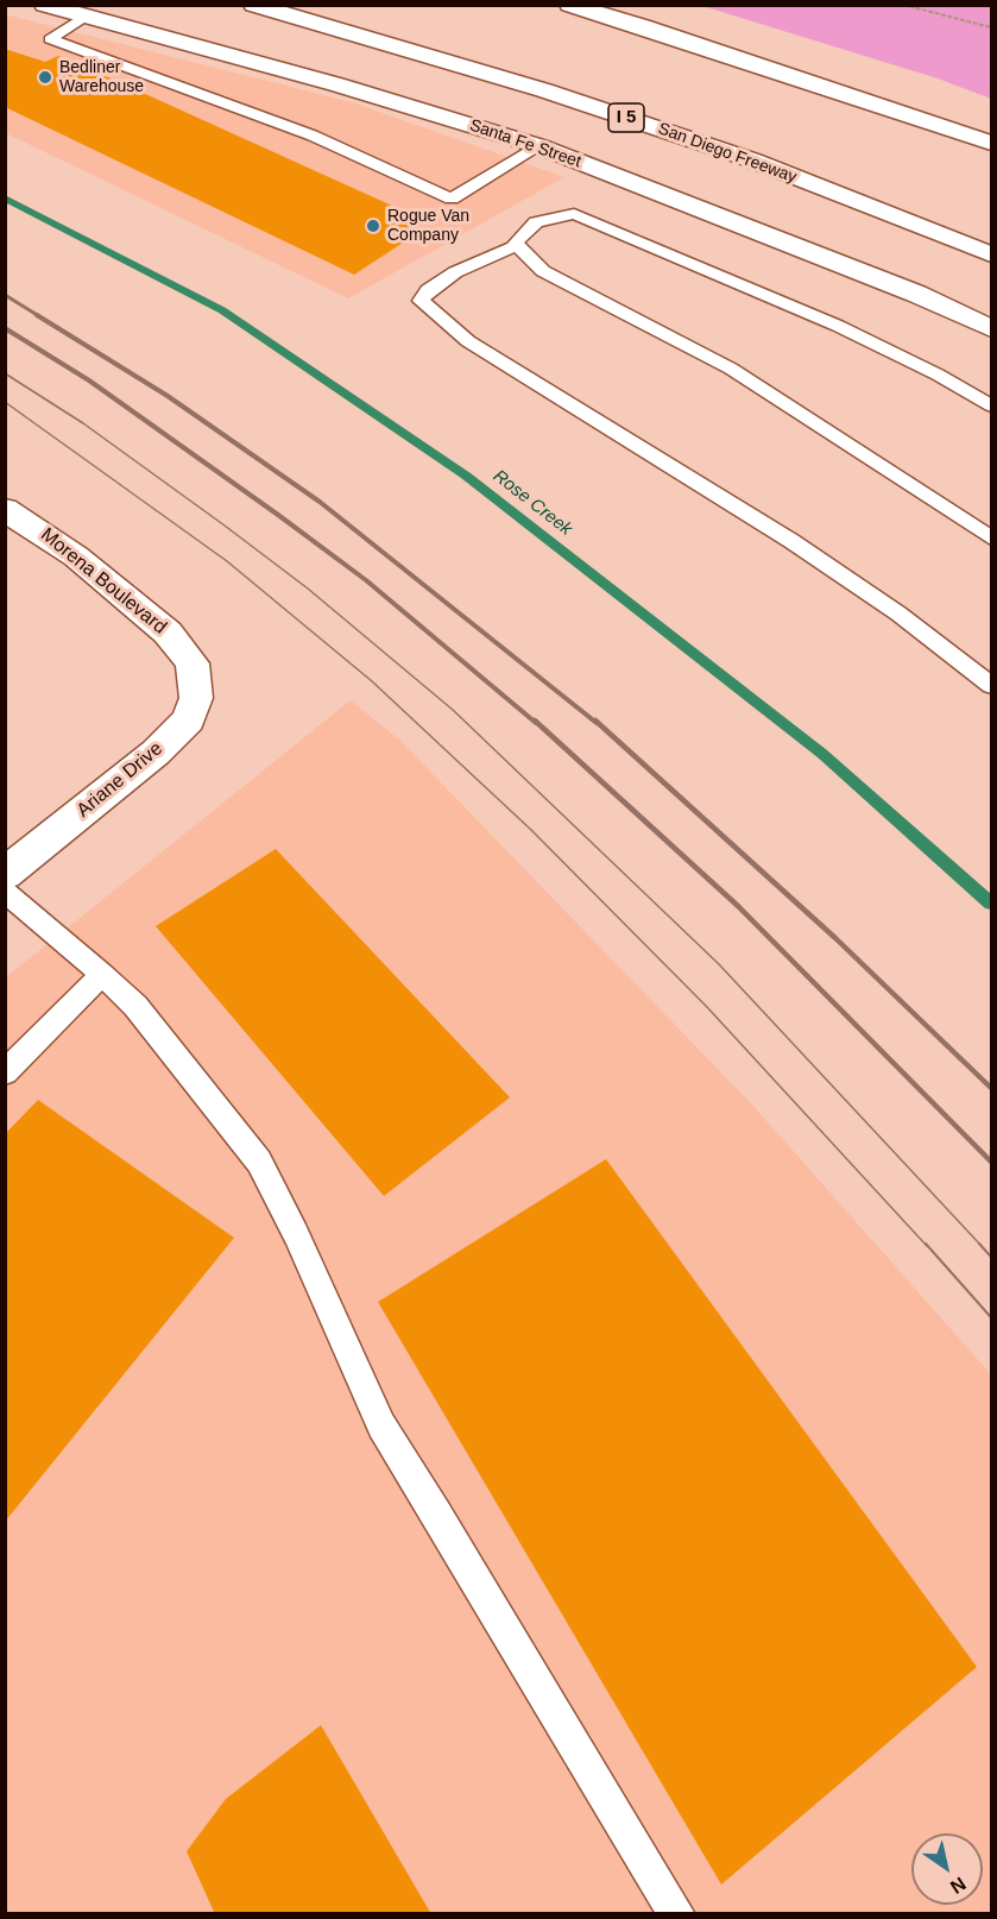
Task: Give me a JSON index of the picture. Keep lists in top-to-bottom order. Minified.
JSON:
{"streets":{"main road":["I 5","Santa Fe Street","San Diego Freeway","Morena Boulevard","Ariane Drive"]},"crossings":[["Morena Boulevard","Ariane Drive"]],"water":["Rose Creek"],"places":["Bedliner Warehouse","Rogue Van Company"],"north":"bottom right"}
